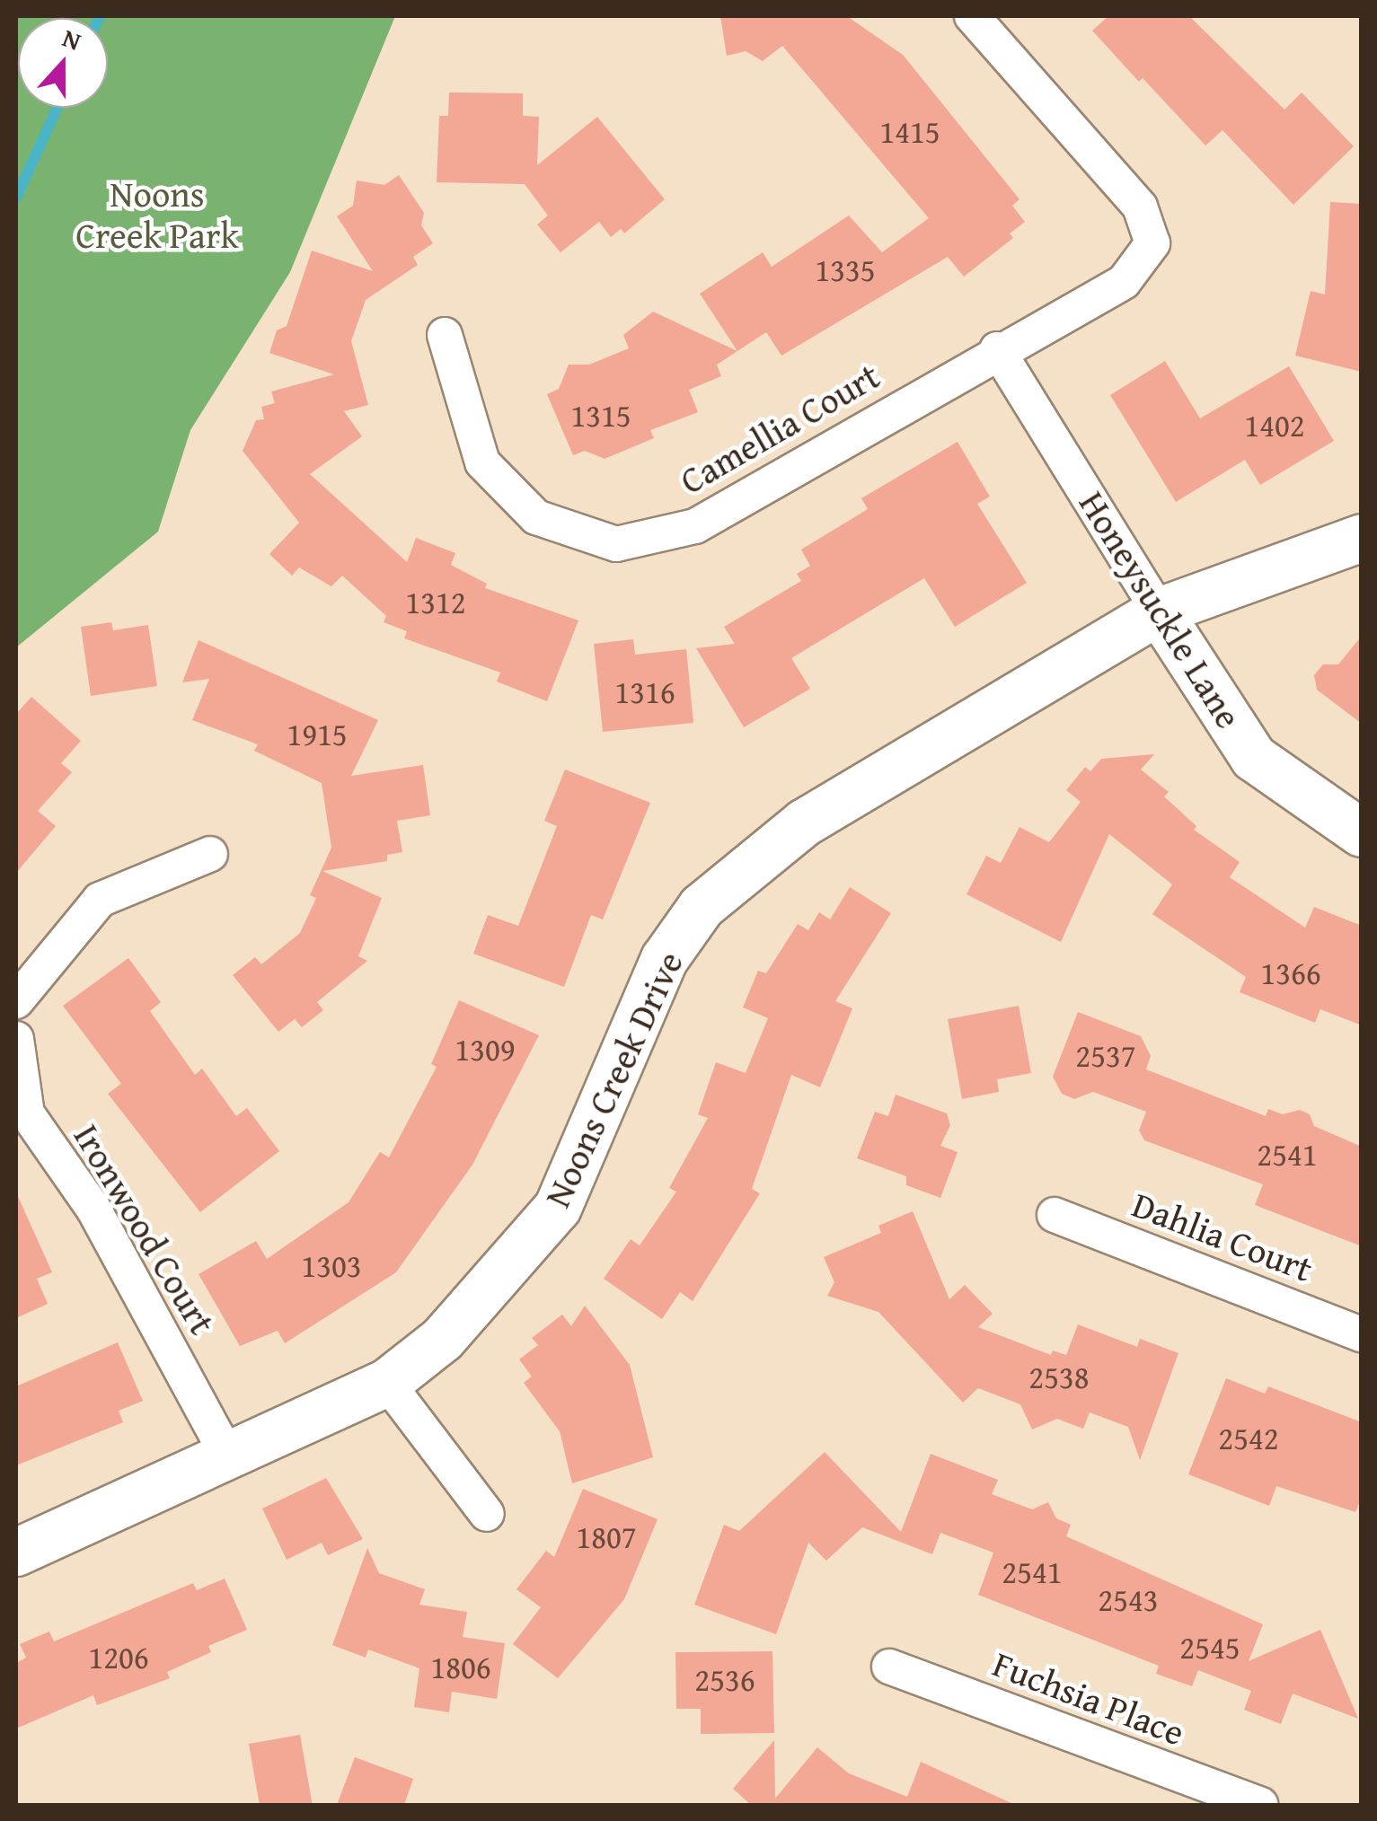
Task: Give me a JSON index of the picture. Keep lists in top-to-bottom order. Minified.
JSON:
{"streets":{"street":["Camellia Court","Honeysuckle Lane","Noons Creek Drive","Ironwood Court","Dahlia Court","Fuchsia Place"]},"crossings":[["Camellia Court","Honeysuckle Lane"],["Honeysuckle Lane","Noons Creek Drive"],["Noons Creek Drive","Ironwood Court"]],"parks":["Noons Creek Park"],"house_numbers":["1415","1335","1315","1402","1312","1316","1915","1366","1309","2537","2541","1303","2538","2542","1807","2541","2543","2545","1206","1806","2536"],"north":"top"}
